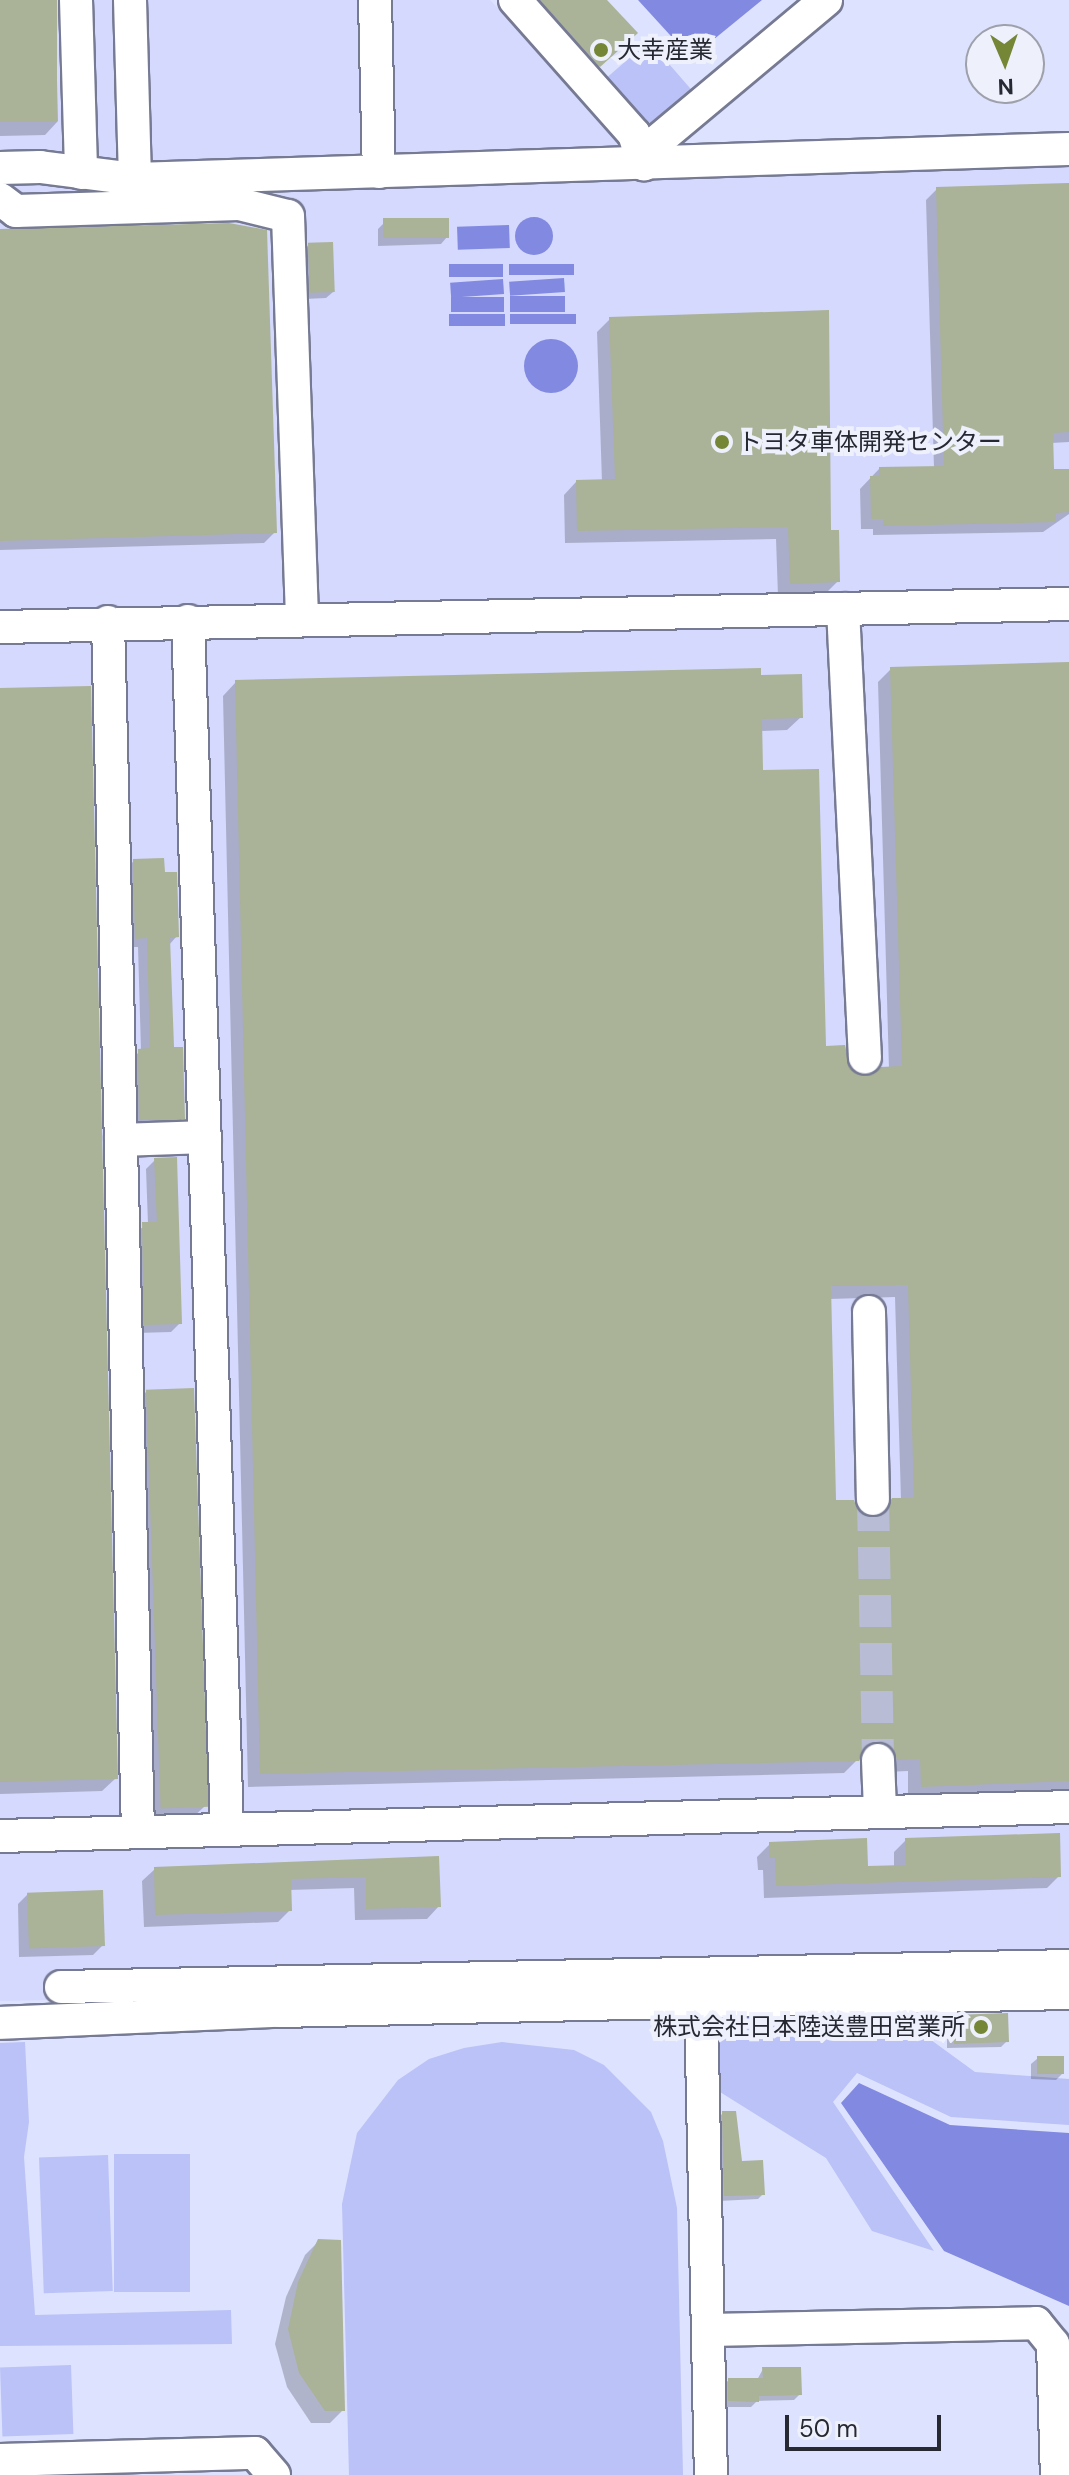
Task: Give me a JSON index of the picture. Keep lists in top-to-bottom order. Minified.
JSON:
{"places":["大幸産業","トヨタ車体開発センター","株式会社日本陸送豊田営業所"],"scale_bar":"50 m","north":"bottom"}
